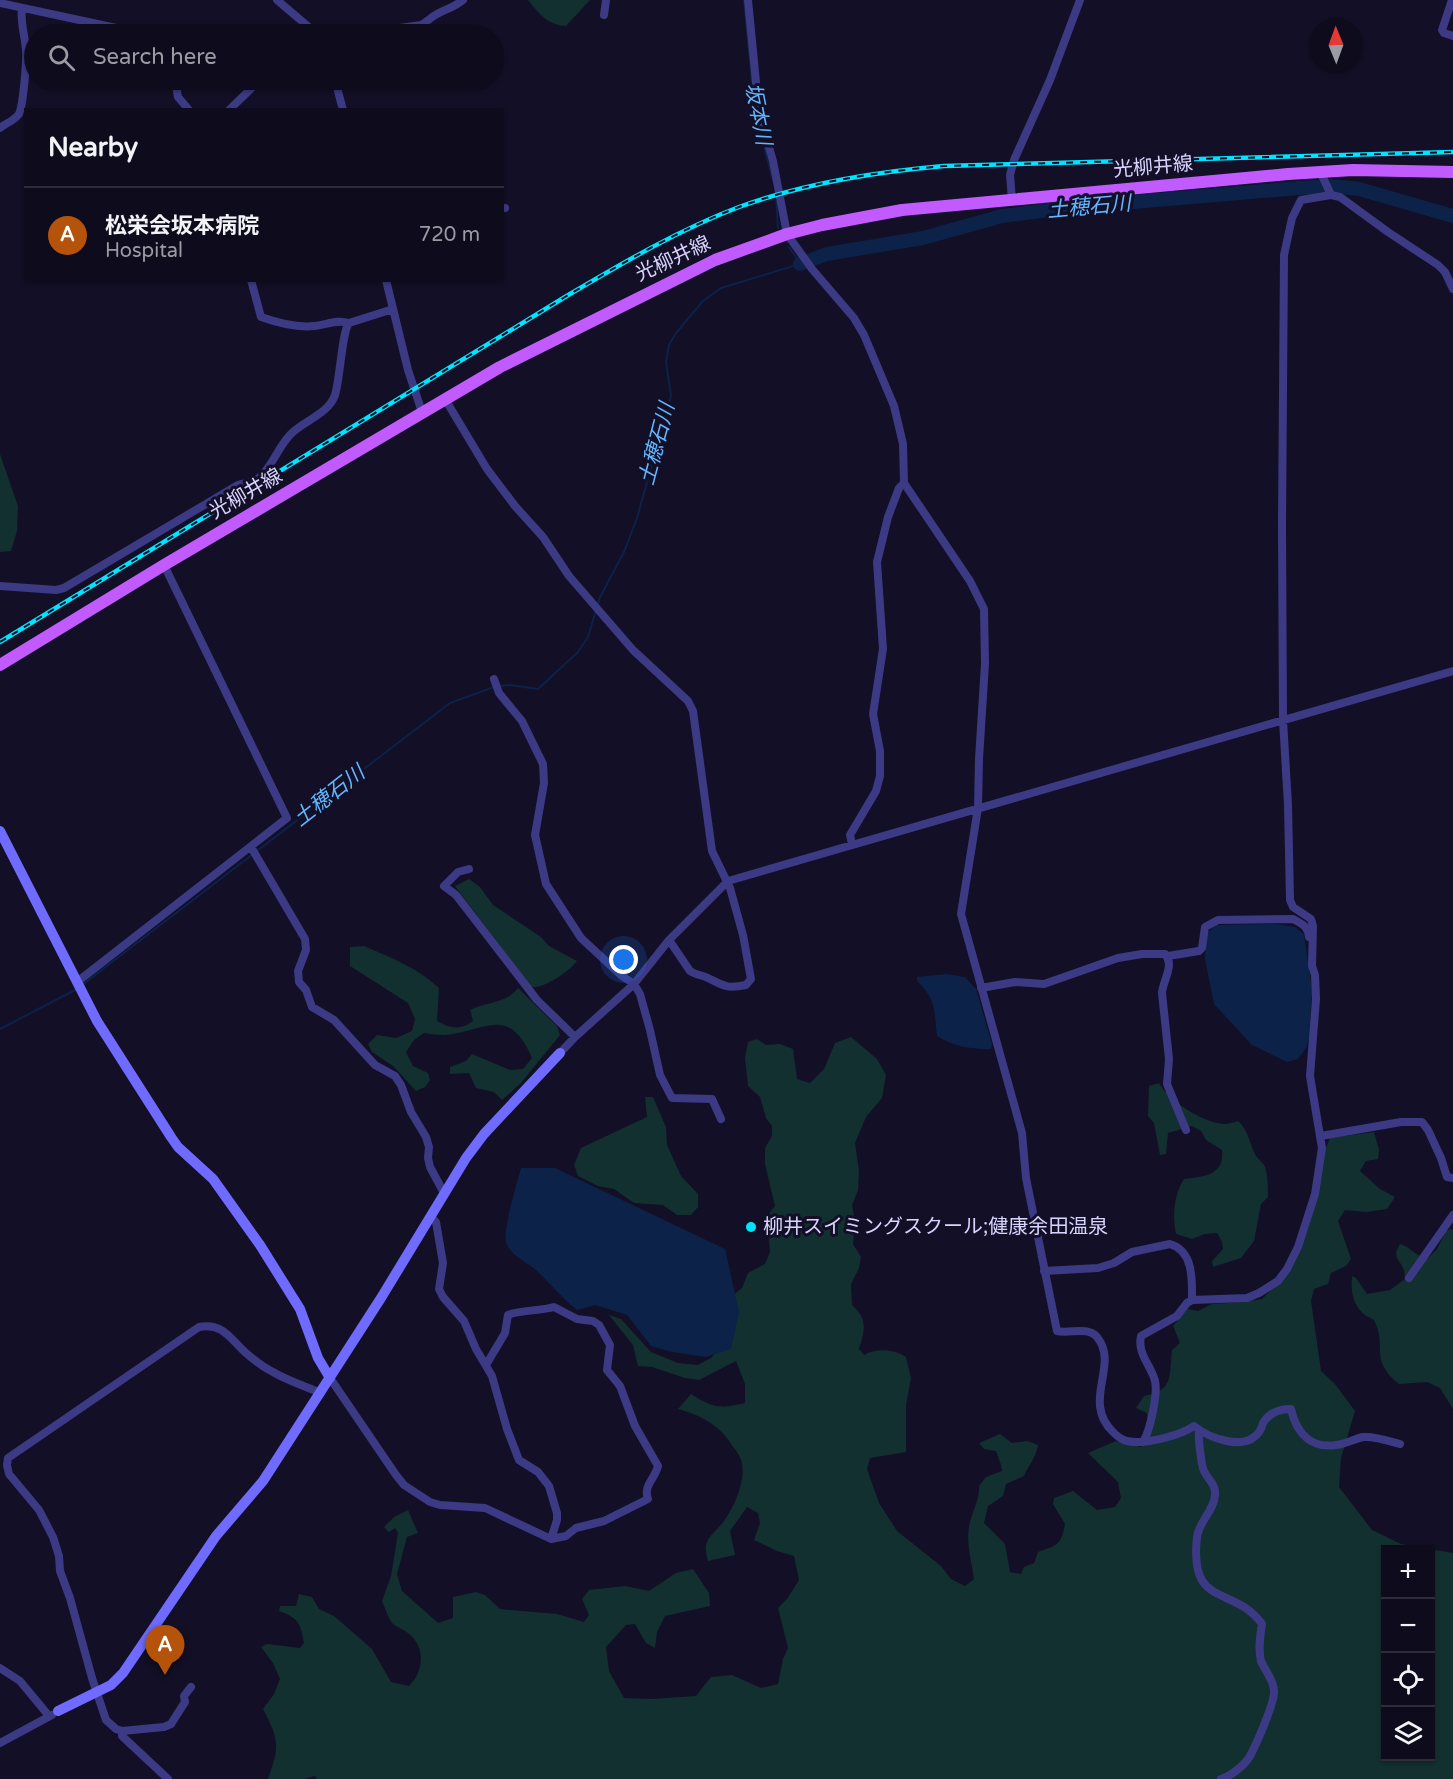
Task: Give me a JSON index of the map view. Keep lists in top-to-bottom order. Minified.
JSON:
{"streets":{"main road":["光柳井線"]},"water":["坂本川","土穂石川"],"places":["柳井スイミングスクール;健康余田温泉"],"north":"top","page":{"search":"Search here","heading":"Nearby","list":[{"mark":"A","name":"松栄会坂本病院","note":"Hospital","value":"720 m"}],"map_buttons":["+","−"],"pins":"A"}}
